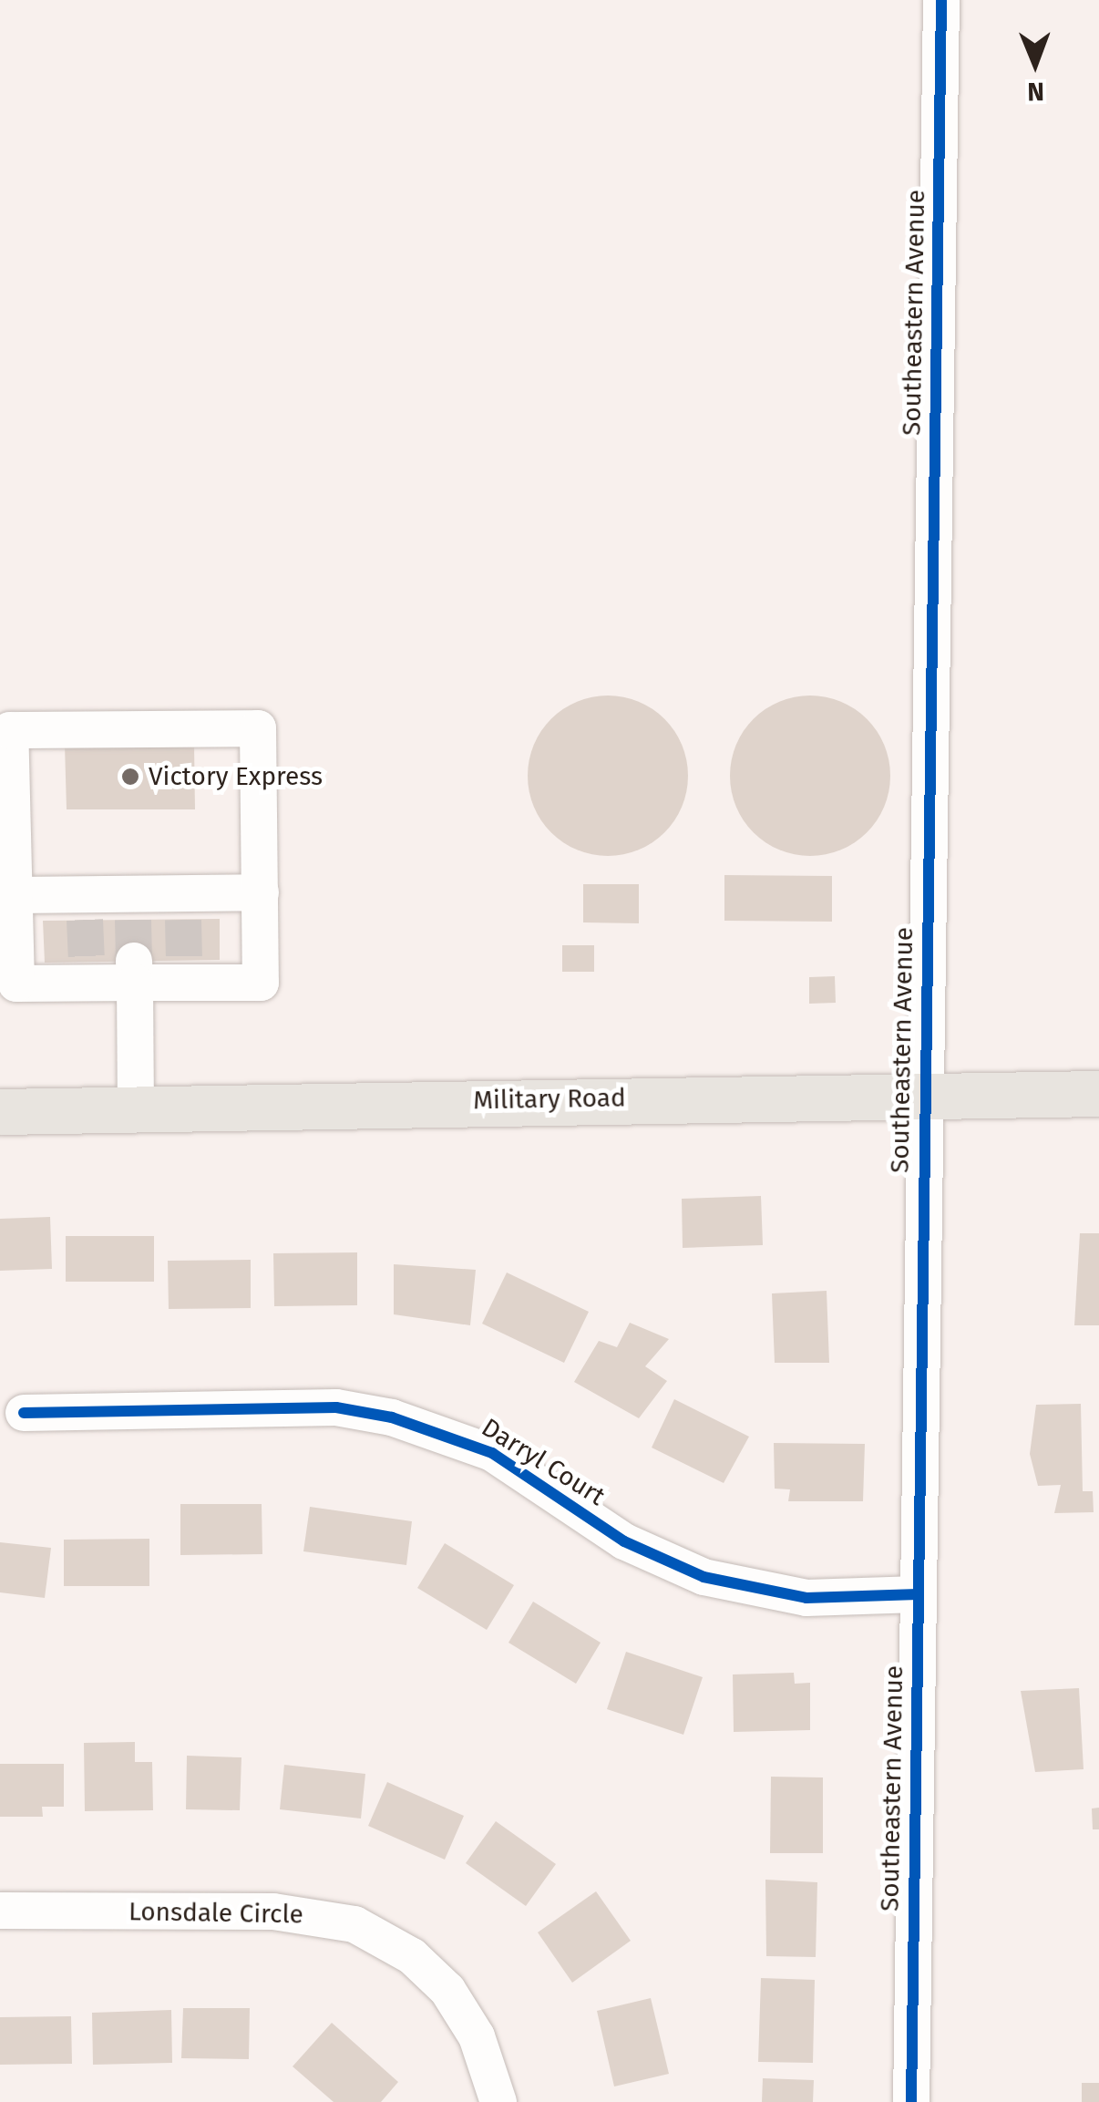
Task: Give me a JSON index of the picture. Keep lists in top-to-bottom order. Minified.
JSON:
{"streets":{"main road":["Military Road"],"street":["Southeastern Avenue","Darryl Court","Lonsdale Circle"]},"crossings":[["Southeastern Avenue","Military Road"],["Southeastern Avenue","Darryl Court"]],"places":["Victory Express"],"north":"bottom"}
